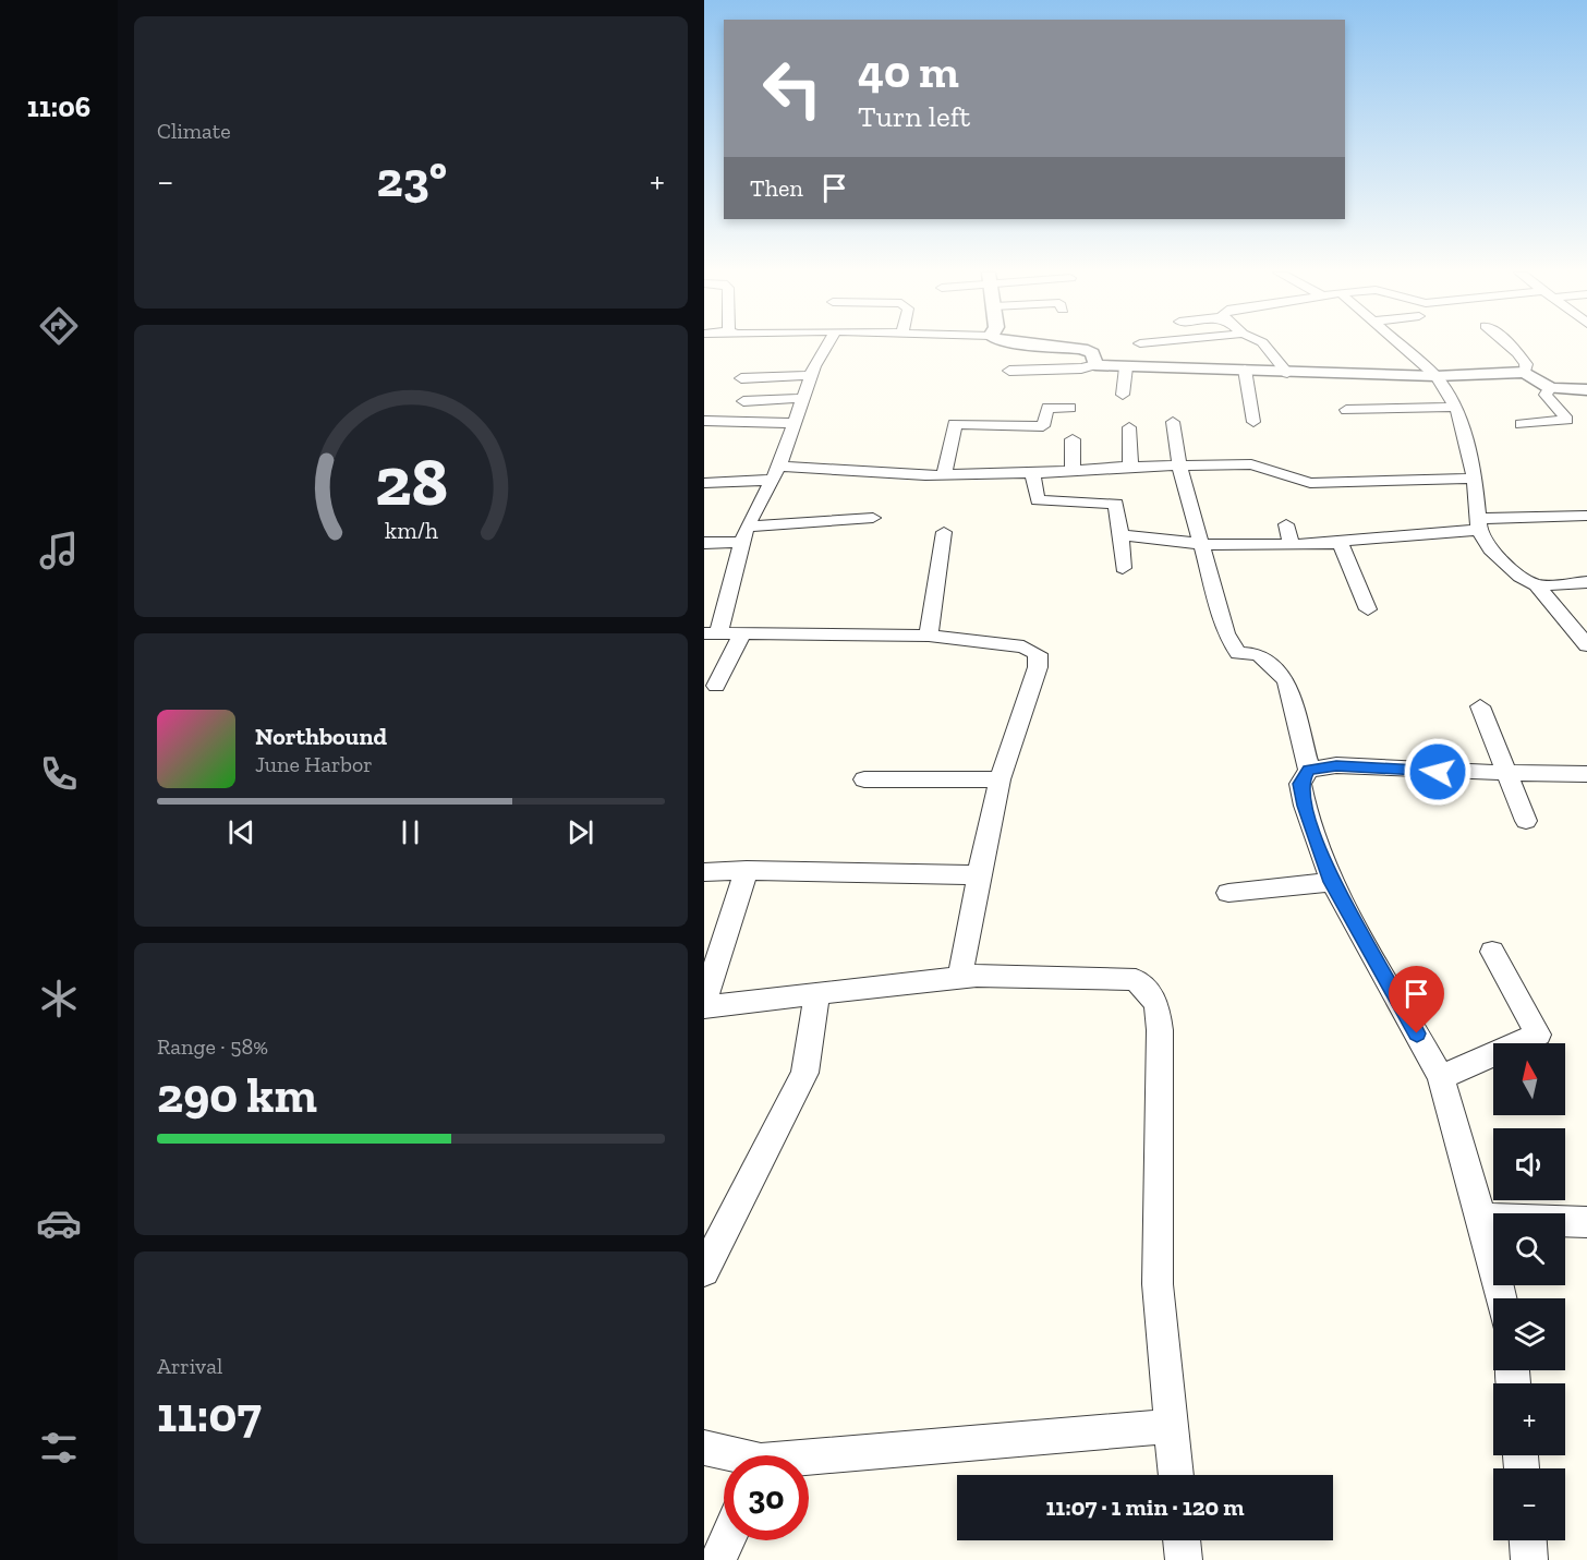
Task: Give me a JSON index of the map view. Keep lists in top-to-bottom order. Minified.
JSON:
{"north":"top","page":{"tabs":"11:06","tile":["Climate",["Range · 58%","290 km"],["Arrival","11:07"]],"turn":["40 m","Turn left"],"heat":["−","23°","+"],"then":"Then","song":["Northbound","June Harbor"],"map_buttons":["+","−"],"limit":"30","trip":"11:07 · 1 min · 120 m","gauge":["28","km/h"]}}
